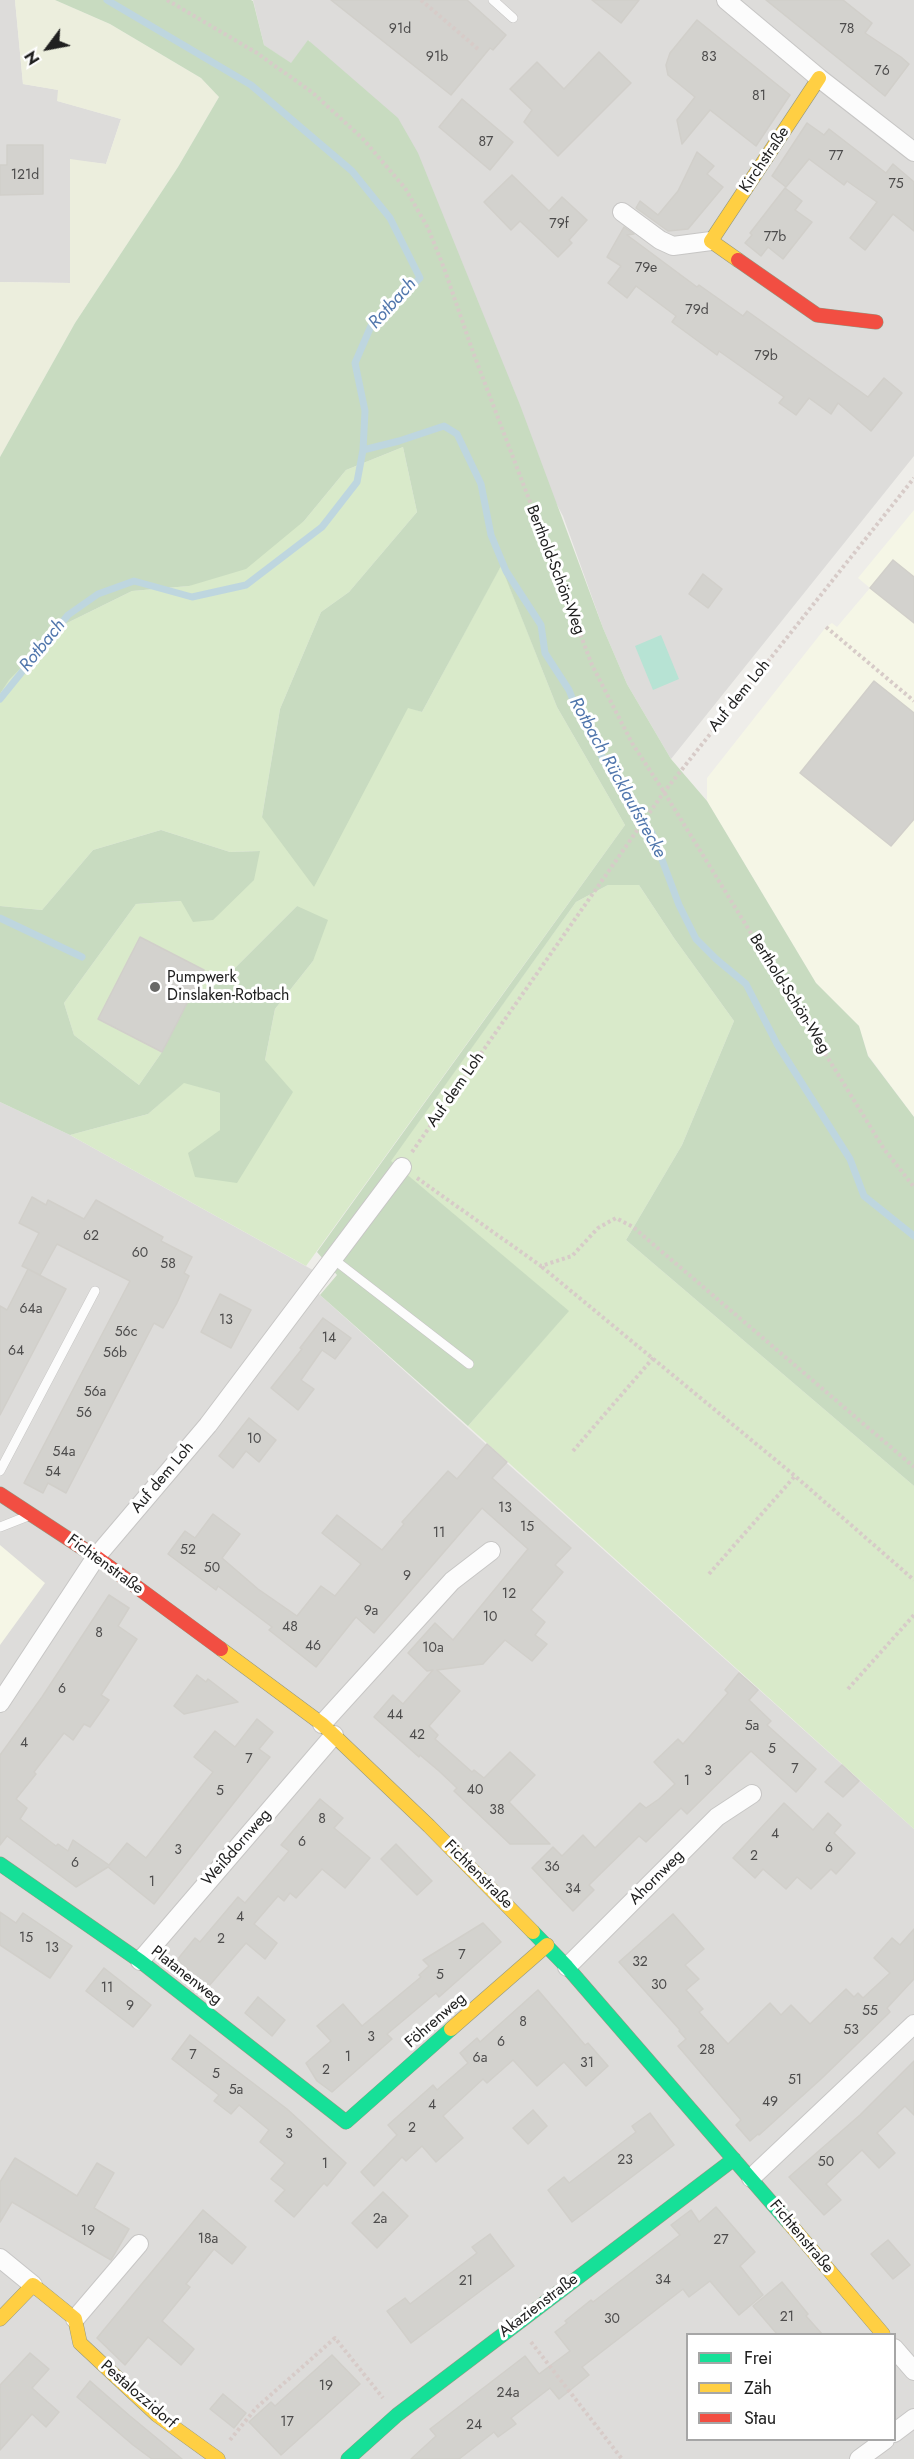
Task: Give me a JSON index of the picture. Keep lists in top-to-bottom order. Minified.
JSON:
{"streets":{"street":["Kirchstraße","Auf dem Loh","Fichtenstraße","Weißdornweg","Ahornweg","Platanenweg","Föhrenweg","Akazienstraße","Pestalozzidorf"],"path":["Berthold-Schön-Weg"]},"crossings":[["Berthold-Schön-Weg","Auf dem Loh"],["Auf dem Loh","Fichtenstraße"],["Fichtenstraße","Weißdornweg"],["Fichtenstraße","Ahornweg"],["Fichtenstraße","Föhrenweg"],["Fichtenstraße","Akazienstraße"],["Weißdornweg","Platanenweg"],["Platanenweg","Föhrenweg"]],"water":["Rotbach","Rotbach Rücklaufstrecke"],"places":["Pumpwerk Dinslaken-Rotbach"],"house_numbers":["91d","78","91b","83","76","81","87","77","121d","75","79f","77b","79e","79d","79b","62","60","58","64a","13","56c","14","64","56b","56a","56","10","54a","54","13","15","11","52","50","9","12","9a","10","48","8","46","10a","6","44","5a","42","4","5","7","7","3","1","40","5","38","8","4","6","6","3","2","6","36","1","34","4","15","2","13","7","32","5","30","11","9","55","8","53","3","6","28","7","1","6a","31","2","5","51","5a","49","4","2","3","23","50","1","2a","19","18a","27","34","21","21","30","19","24a","17","24"],"legend":["Frei","Zäh","Stau"],"north":"bottom left"}
